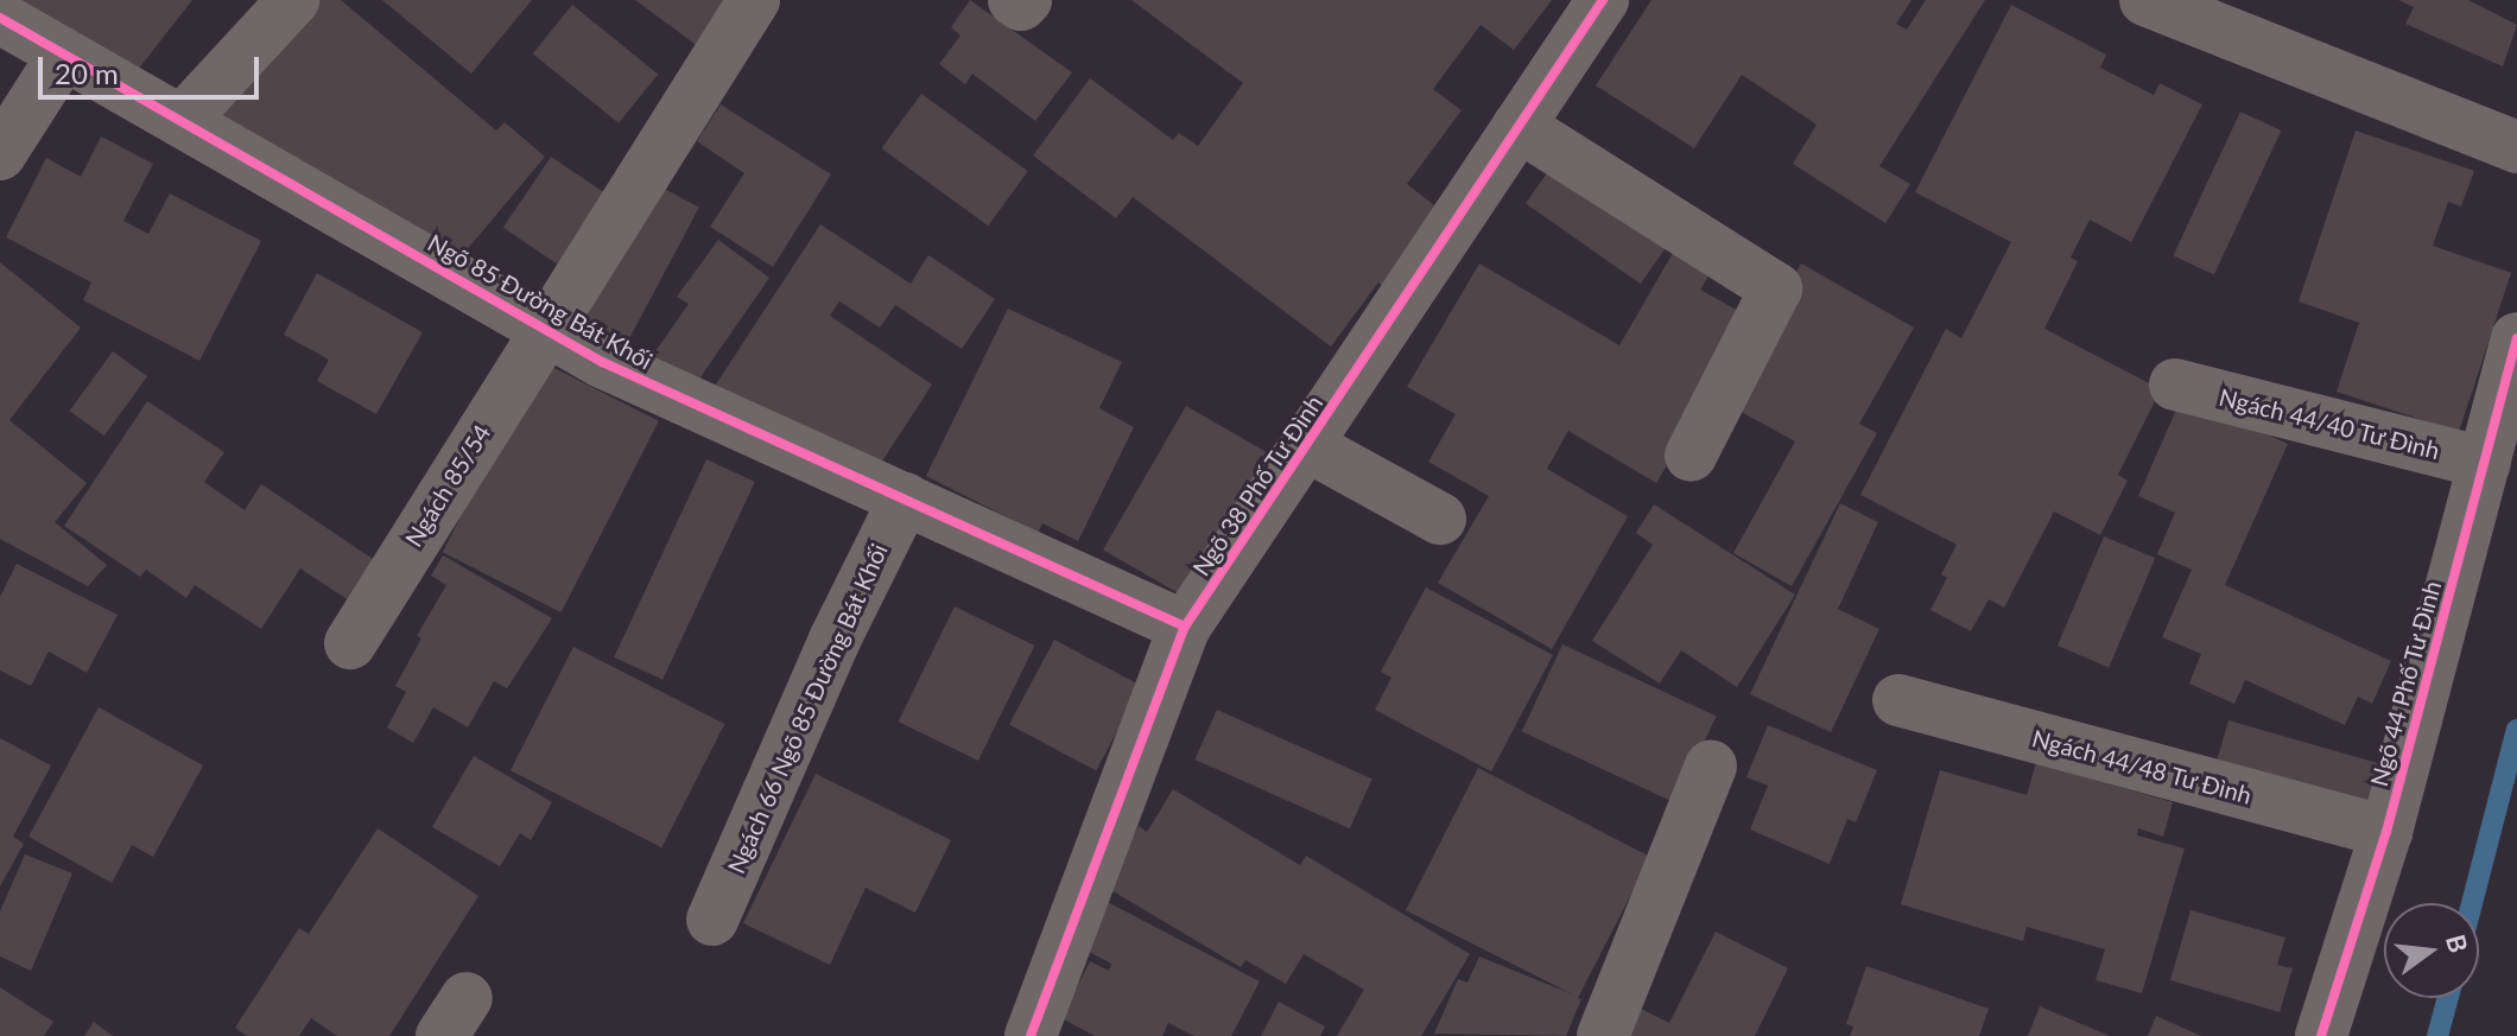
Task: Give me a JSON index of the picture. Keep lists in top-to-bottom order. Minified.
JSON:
{"streets":{"street":["Ngõ 85 Đường Bát Khối","Ngách 44/40 Tư Đình","Ngách 85/54","Ngõ 38 Phố Tư Đình","Ngõ 44 Phố Tư Đình","Ngách 66 Ngõ 85 Đường Bát Khối","Ngách 44/48 Tư Đình"]},"crossings":[["Ngõ 85 Đường Bát Khối","Ngách 85/54"],["Ngõ 85 Đường Bát Khối","Ngõ 38 Phố Tư Đình"],["Ngõ 85 Đường Bát Khối","Ngách 66 Ngõ 85 Đường Bát Khối"],["Ngách 44/40 Tư Đình","Ngõ 44 Phố Tư Đình"],["Ngõ 44 Phố Tư Đình","Ngách 44/48 Tư Đình"]],"scale_bar":"20 m","north":"right"}
